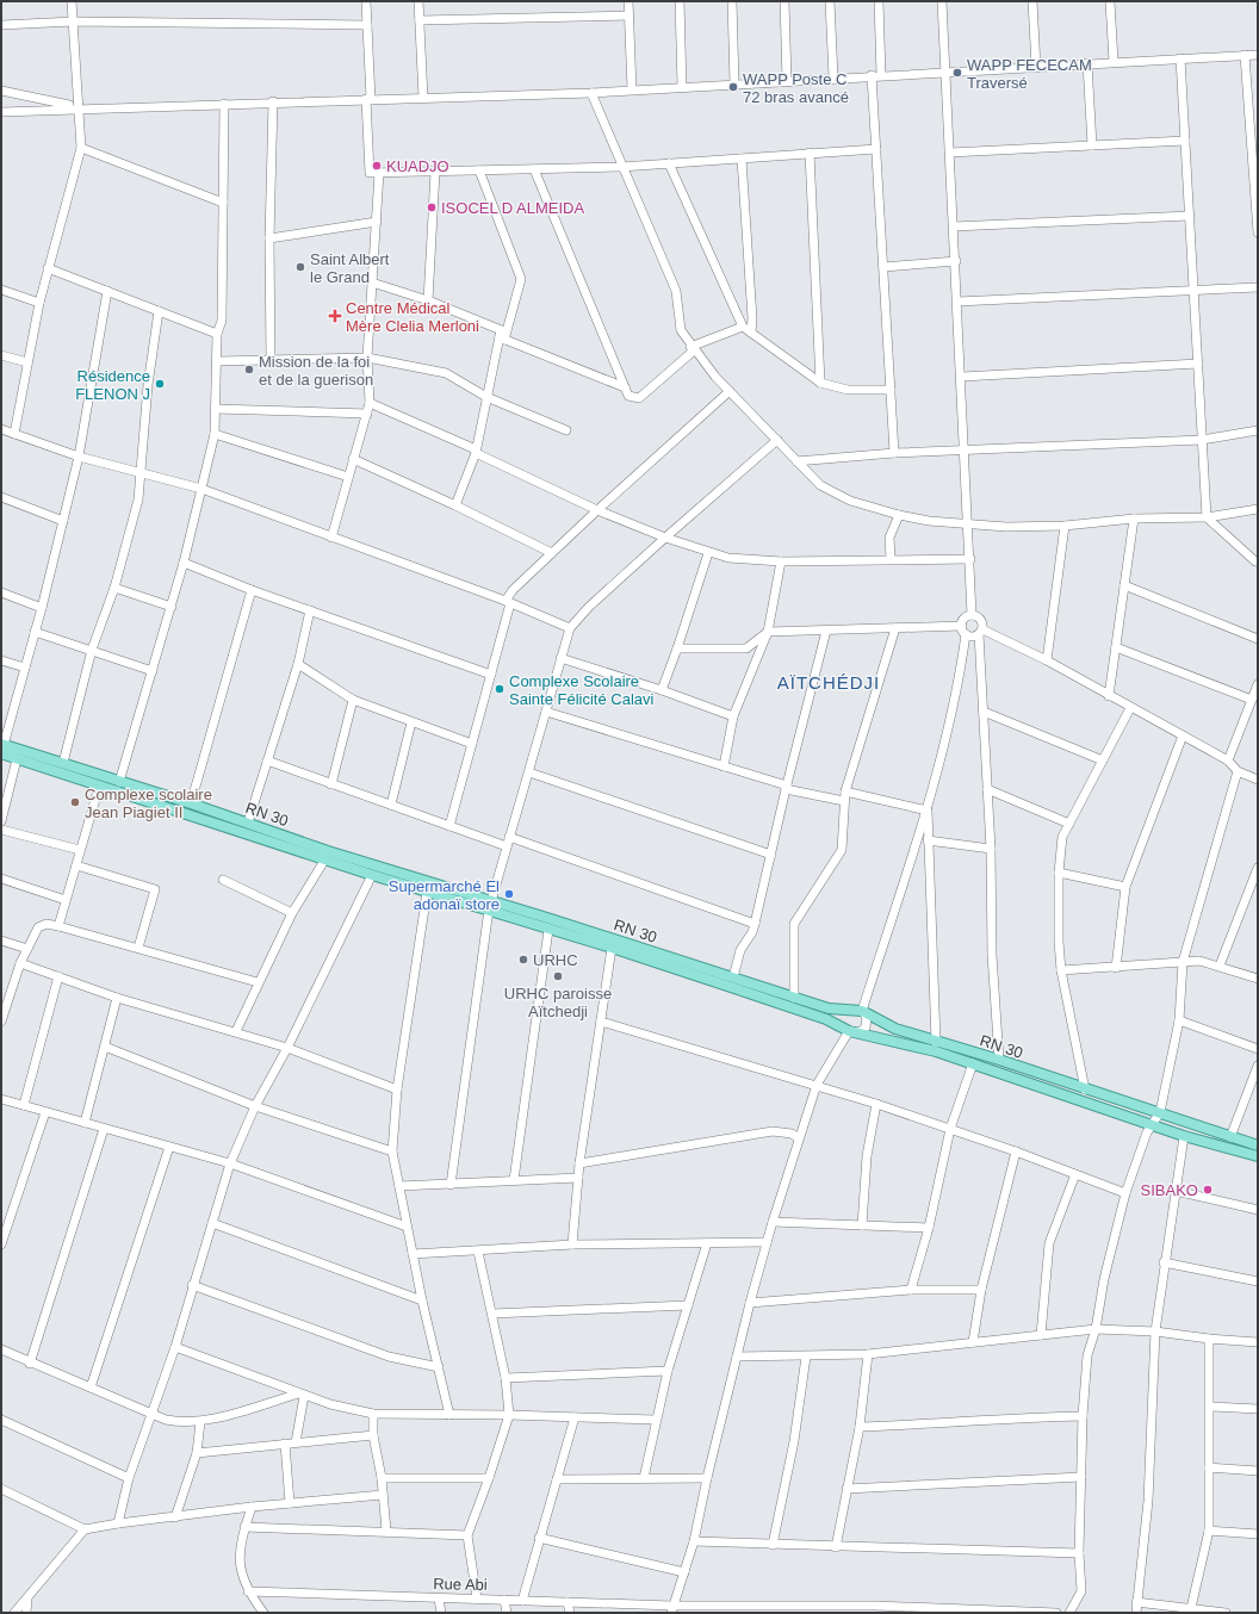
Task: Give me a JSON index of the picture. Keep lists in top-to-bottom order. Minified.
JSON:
{"streets":{"main road":["RN 30"],"street":["Rue Abi"]},"districts":["AÏTCHÉDJI"],"places":{"other":["WAPP FECECAM Traversé","WAPP Poste C 72 bras avancé","KUADJO","ISOCEL D ALMEIDA","Saint Albert le Grand","Mission de la foi et de la guerison","Résidence FLENON J","Complexe Scolaire Sainte Félicité Calavi","Complexe scolaire Jean Piagiet II","Supermarché El adonaï store","URHC","URHC paroisse Aïtchedji","SIBAKO"],"health":["Centre Médical Mère Clelia Merloni"]}}
